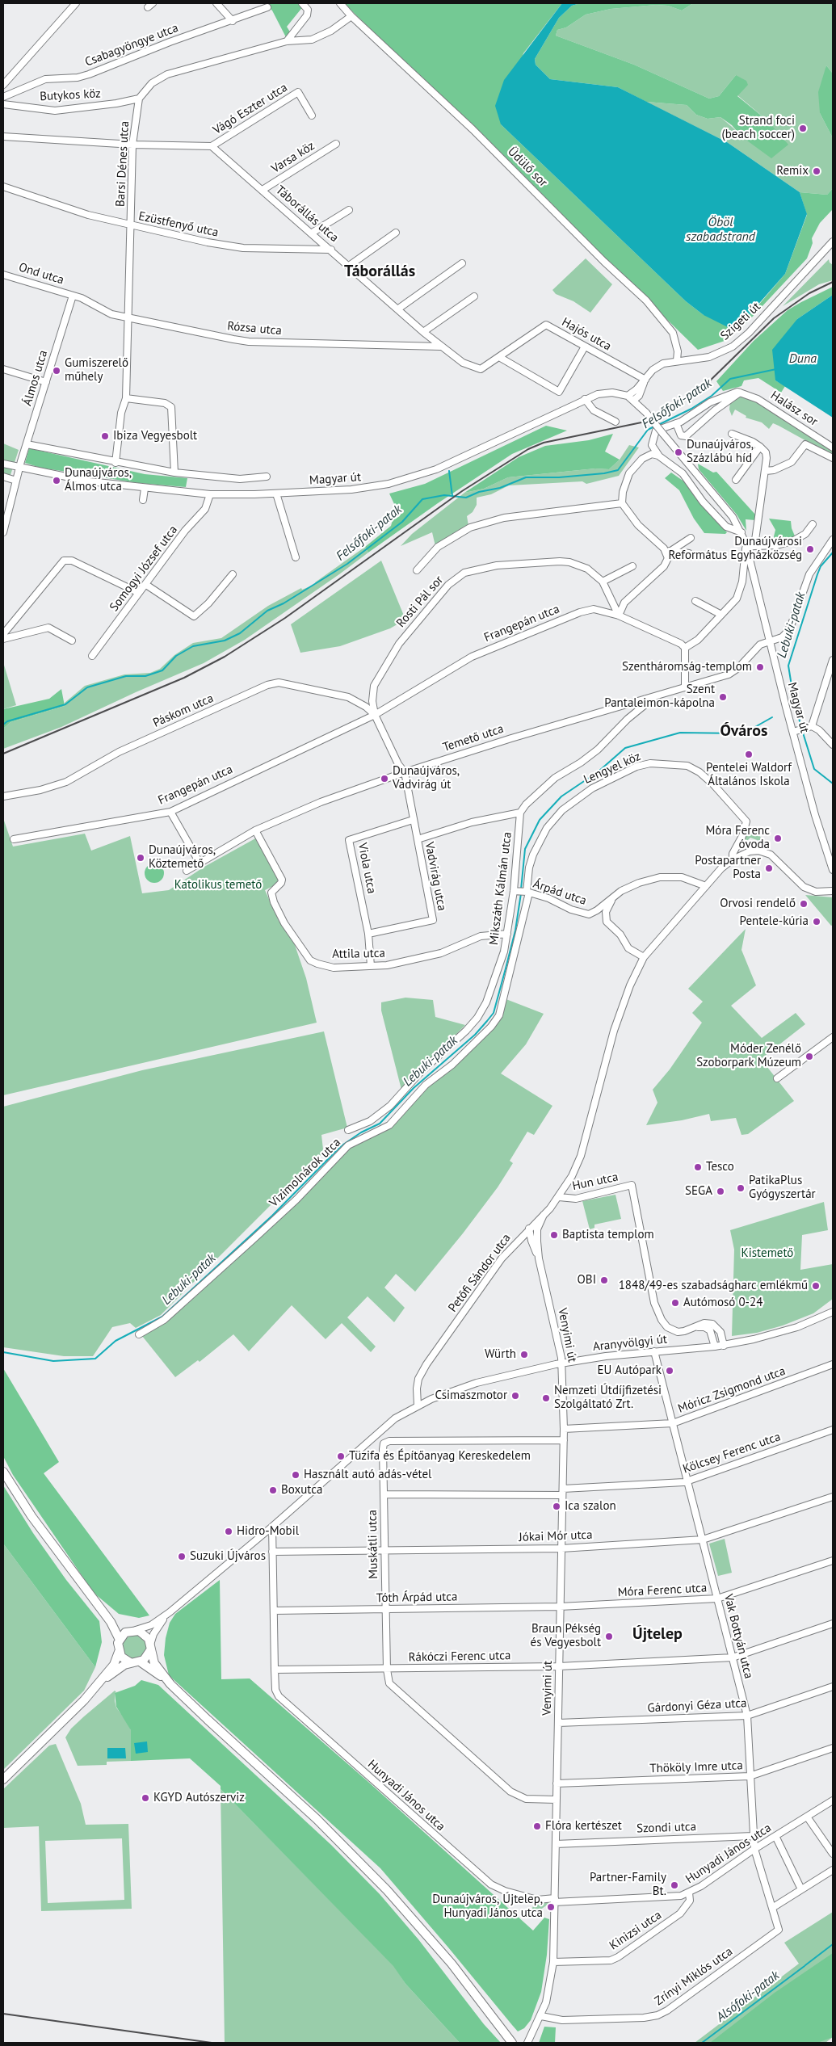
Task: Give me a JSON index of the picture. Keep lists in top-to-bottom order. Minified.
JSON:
{"streets":{"street":["Csabagyöngye utca","Butykos köz","Vágó Eszter utca","Varsa köz","Barsi Dénes utca","Üdülő sor","Táborállás utca","Ezüstfenyő utca","Ond utca","Szigeti út","Rózsa utca","Hajós utca","Álmos utca","Halász sor","Magyar út","Somogyi József utca","Rosti Pál sor","Frangepán utca","Páskom utca","Temető utca","Lengyel köz","Viola utca","Vadvirág utca","Mikszáth Kálmán utca","Árpád utca","Attila utca","Vizimolnárok utca","Hun utca","Petőfi Sándor utca","Venyimi út","Aranyvölgyi út","Móricz Zsigmond utca","Kölcsey Ferenc utca","Jókai Mór utca","Muskátli utca","Móra Ferenc utca","Tóth Árpád utca","Vak Bottyán utca","Rákóczi Ferenc utca","Gárdonyi Géza utca","Thököly Imre utca","Hunyadi János utca","Szondi utca","Kinizsi utca","Zrínyi Miklós utca"]},"crossings":[["Butykos köz","Barsi Dénes utca"],["Vágó Eszter utca","Táborállás utca"],["Varsa köz","Táborállás utca"],["Barsi Dénes utca","Ezüstfenyő utca"],["Barsi Dénes utca","Rózsa utca"],["Üdülő sor","Szigeti út"],["Táborállás utca","Ezüstfenyő utca"],["Táborállás utca","Rózsa utca"],["Táborállás utca","Hajós utca"],["Ond utca","Rózsa utca"],["Ond utca","Álmos utca"],["Szigeti út","Hajós utca"],["Rózsa utca","Álmos utca"],["Álmos utca","Magyar út"],["Magyar út","Somogyi József utca"],["Magyar út","Temető utca"],["Rosti Pál sor","Frangepán utca"],["Rosti Pál sor","Páskom utca"],["Frangepán utca","Páskom utca"],["Temető utca","Vadvirág utca"],["Temető utca","Attila utca"],["Lengyel köz","Árpád utca"],["Lengyel köz","Vizimolnárok utca"],["Lengyel köz","Petőfi Sándor utca"],["Viola utca","Vadvirág utca"],["Viola utca","Attila utca"],["Mikszáth Kálmán utca","Árpád utca"],["Mikszáth Kálmán utca","Attila utca"],["Árpád utca","Vizimolnárok utca"],["Hun utca","Petőfi Sándor utca"],["Hun utca","Aranyvölgyi út"],["Petőfi Sándor utca","Venyimi út"],["Petőfi Sándor utca","Aranyvölgyi út"],["Venyimi út","Aranyvölgyi út"],["Venyimi út","Móricz Zsigmond utca"],["Venyimi út","Kölcsey Ferenc utca"],["Venyimi út","Jókai Mór utca"],["Venyimi út","Muskátli utca"],["Venyimi út","Móra Ferenc utca"],["Venyimi út","Tóth Árpád utca"],["Venyimi út","Rákóczi Ferenc utca"],["Venyimi út","Gárdonyi Géza utca"],["Venyimi út","Thököly Imre utca"],["Venyimi út","Hunyadi János utca"],["Venyimi út","Szondi utca"],["Venyimi út","Kinizsi utca"],["Venyimi út","Zrínyi Miklós utca"],["Aranyvölgyi út","Vak Bottyán utca"],["Móricz Zsigmond utca","Vak Bottyán utca"],["Kölcsey Ferenc utca","Muskátli utca"],["Kölcsey Ferenc utca","Vak Bottyán utca"],["Jókai Mór utca","Muskátli utca"],["Jókai Mór utca","Vak Bottyán utca"],["Jókai Mór utca","Hunyadi János utca"],["Muskátli utca","Tóth Árpád utca"],["Muskátli utca","Rákóczi Ferenc utca"],["Móra Ferenc utca","Tóth Árpád utca"],["Móra Ferenc utca","Vak Bottyán utca"],["Tóth Árpád utca","Hunyadi János utca"],["Vak Bottyán utca","Rákóczi Ferenc utca"],["Vak Bottyán utca","Gárdonyi Géza utca"],["Vak Bottyán utca","Thököly Imre utca"],["Vak Bottyán utca","Hunyadi János utca"],["Vak Bottyán utca","Szondi utca"],["Vak Bottyán utca","Zrínyi Miklós utca"],["Rákóczi Ferenc utca","Hunyadi János utca"],["Hunyadi János utca","Kinizsi utca"]],"districts":["Táborállás","Óváros","Újtelep"],"water":["Öböl szabadstrand","Duna","Felsőfoki-patak","Lebuki-patak","Alsófoki-patak"],"parks":["Katolikus temető","Kistemető"],"places":["Strand foci (beach soccer)","Remix","Gumiszerelő műhely","Ibiza Vegyesbolt","Dunaújváros, Százlábú híd","Dunaújváros, Álmos utca","Dunaújvárosi Református Egyházközség","Szentháromság-templom","Szent Pantaleimon-kápolna","Pentelei Waldorf Általános Iskola","Dunaújváros, Vadvirág út","Móra Ferenc óvoda","Dunaújváros, Köztemető","Postapartner Posta","Orvosi rendelő","Pentele-kúria","Móder Zenélő Szoborpark Múzeum","Tesco","PatikaPlus Gyógyszertár","SEGA","Baptista templom","OBI","1848/49-es szabadságharc emlékmű","Autómosó 0-24","Würth","EU Autópark","Csimaszmotor","Nemzeti Útdíjfizetési Szolgáltató Zrt.","Tüzifa és Építőanyag Kereskedelem","Használt autó adás-vétel","Boxutca","Ica szalon","Hidro-Mobil","Suzuki Újváros","Braun Pékség és Vegyesbolt","KGYD Autószerviz","Flóra kertészet","Partner-Family Bt.","Dunaújváros, Újtelep, Hunyadi János utca"]}
